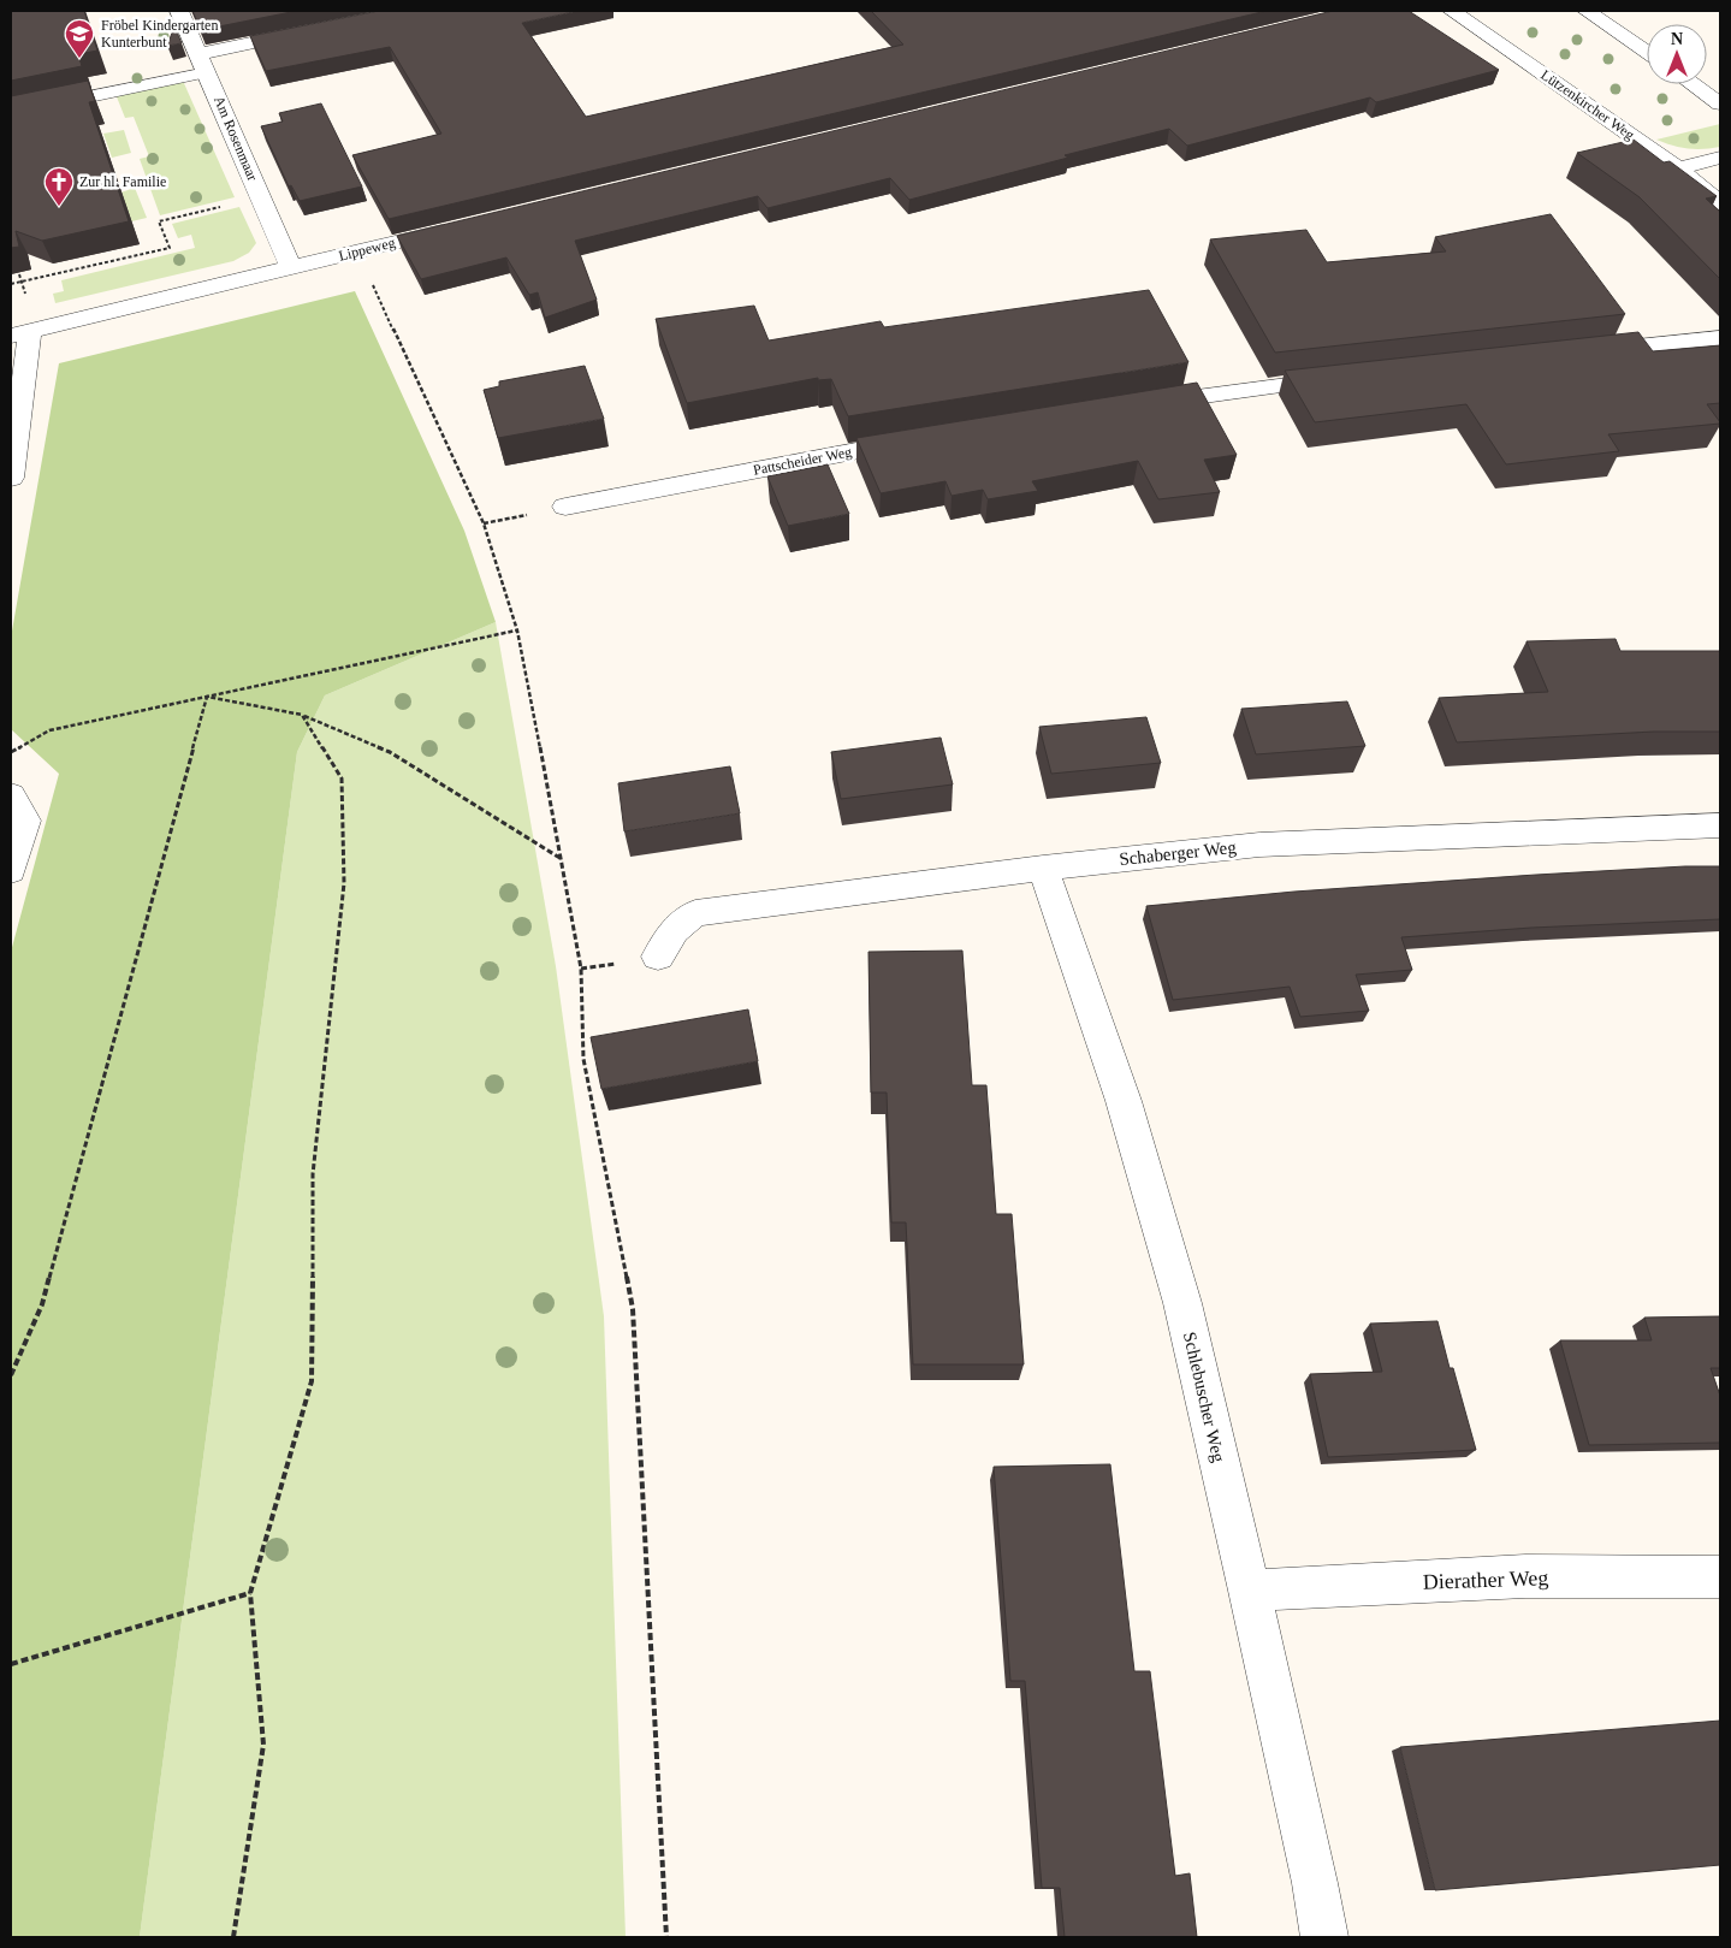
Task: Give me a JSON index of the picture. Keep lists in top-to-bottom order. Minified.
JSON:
{"streets":{"street":["Lützenkircher Weg","Am Rosenmaar","Lippeweg","Pattscheider Weg","Schaberger Weg","Schlebuscher Weg","Dierather Weg"]},"crossings":[["Am Rosenmaar","Lippeweg"],["Schaberger Weg","Schlebuscher Weg"],["Schlebuscher Weg","Dierather Weg"]],"places":{"school or university":["Fröbel Kindergarten Kunterbunt"],"church":["Zur hl. Familie"]},"north":"top"}
